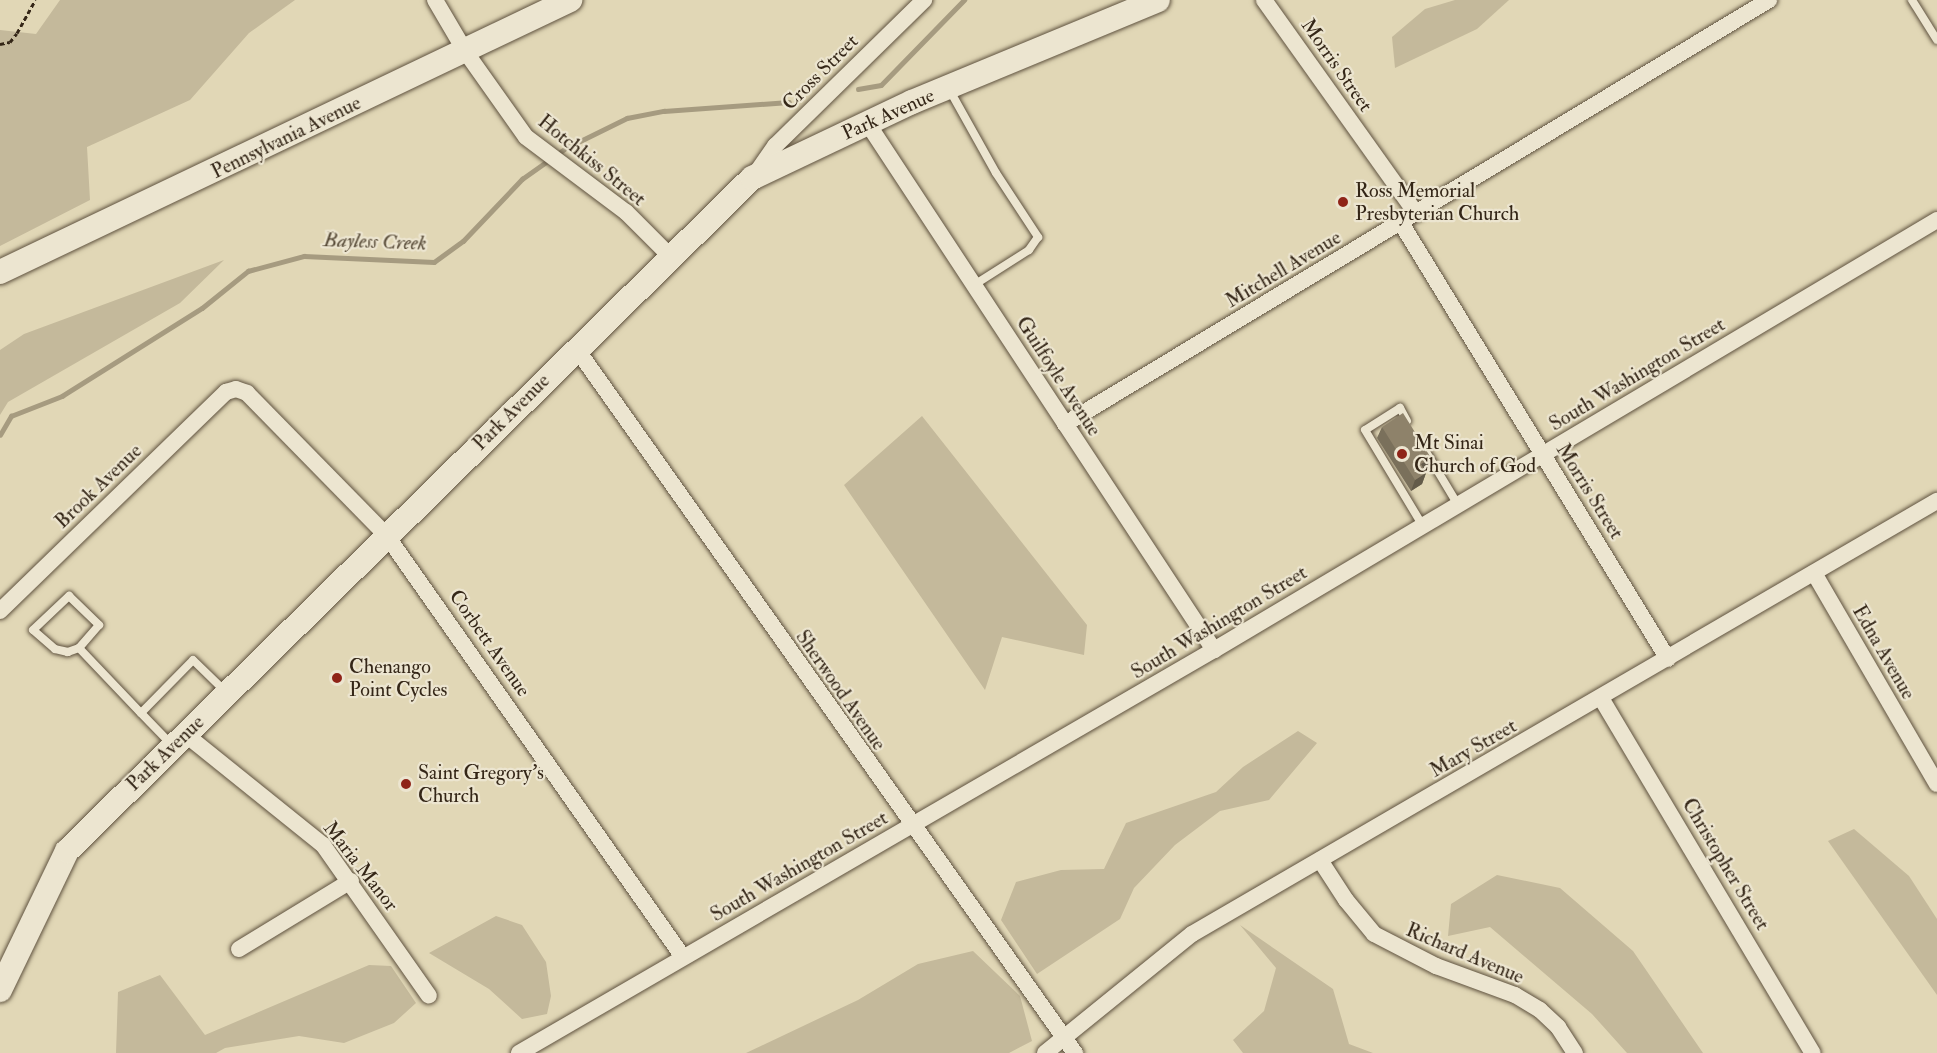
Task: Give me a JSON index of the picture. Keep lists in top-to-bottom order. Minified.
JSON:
{"streets":{"street":["Morris Street","Cross Street","Park Avenue","Pennsylvania Avenue","Hotchkiss Street","Mitchell Avenue","South Washington Street","Guilfoyle Avenue","Brook Avenue","Corbett Avenue","Edna Avenue","Sherwood Avenue","Mary Street","Christopher Street","Maria Manor","Richard Avenue"]},"crossings":[["Morris Street","Mitchell Avenue"],["Morris Street","South Washington Street"],["Morris Street","Mary Street"],["Cross Street","Park Avenue"],["Park Avenue","Hotchkiss Street"],["Park Avenue","Guilfoyle Avenue"],["Park Avenue","Corbett Avenue"],["Park Avenue","Sherwood Avenue"],["Park Avenue","Maria Manor"],["Pennsylvania Avenue","Hotchkiss Street"],["Mitchell Avenue","Guilfoyle Avenue"],["South Washington Street","Guilfoyle Avenue"],["South Washington Street","Corbett Avenue"],["South Washington Street","Sherwood Avenue"],["Brook Avenue","Corbett Avenue"],["Edna Avenue","Mary Street"],["Sherwood Avenue","Mary Street"],["Mary Street","Christopher Street"],["Mary Street","Richard Avenue"]],"water":["Bayless Creek"],"places":["Ross Memorial Presbyterian Church","Mt Sinai Church of God","Chenango Point Cycles","Saint Gregory's Church"]}
